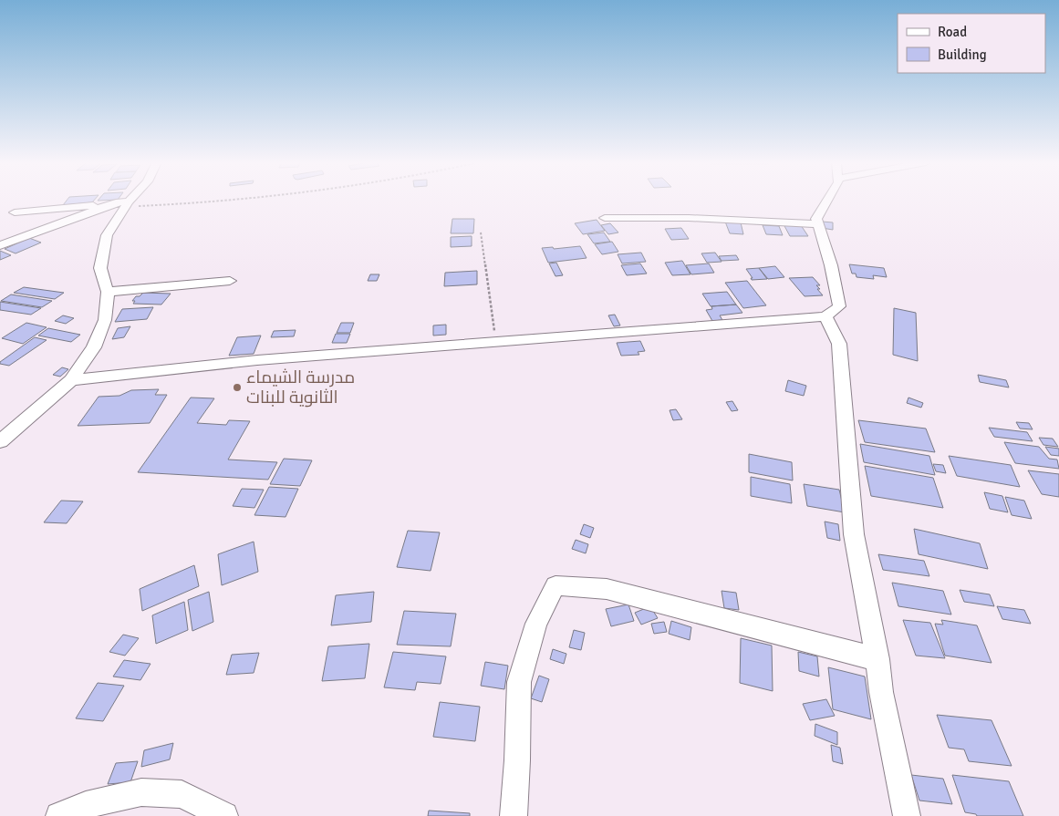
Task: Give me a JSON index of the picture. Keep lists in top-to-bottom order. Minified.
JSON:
{"places":["مدرسة الشيماء الثانوية للبنات"],"legend":["Road","Building"]}
